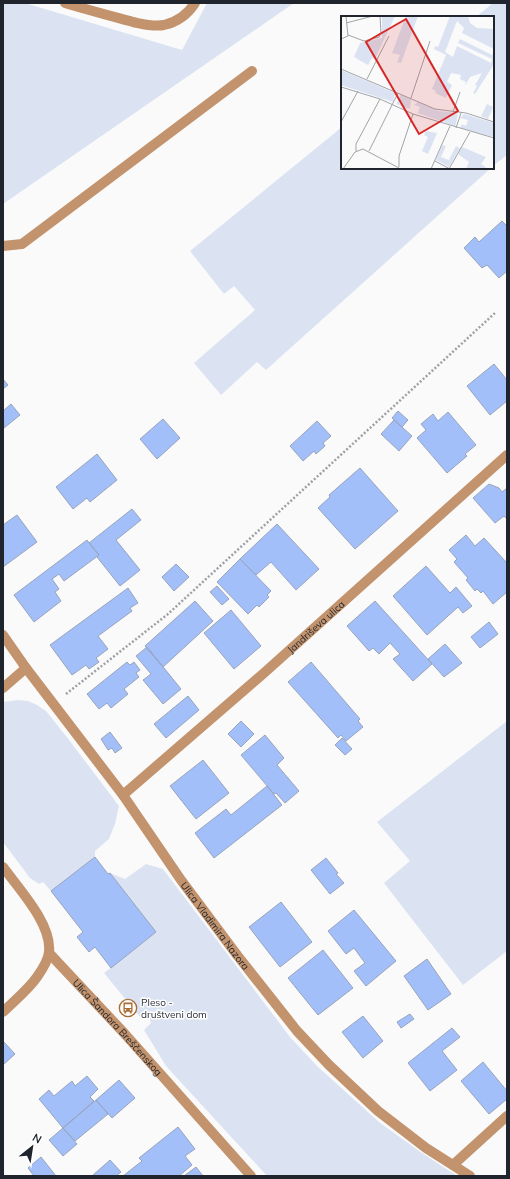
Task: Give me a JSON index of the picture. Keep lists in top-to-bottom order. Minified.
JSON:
{"streets":{"street":["Jandriševa ulica","Ulica Vladimira Nazora","Ulica Šandora Breščenskog"]},"crossings":[["Jandriševa ulica","Ulica Vladimira Nazora"]],"places":{"bus stop":["Pleso - društveni dom"]},"north":"top right"}
